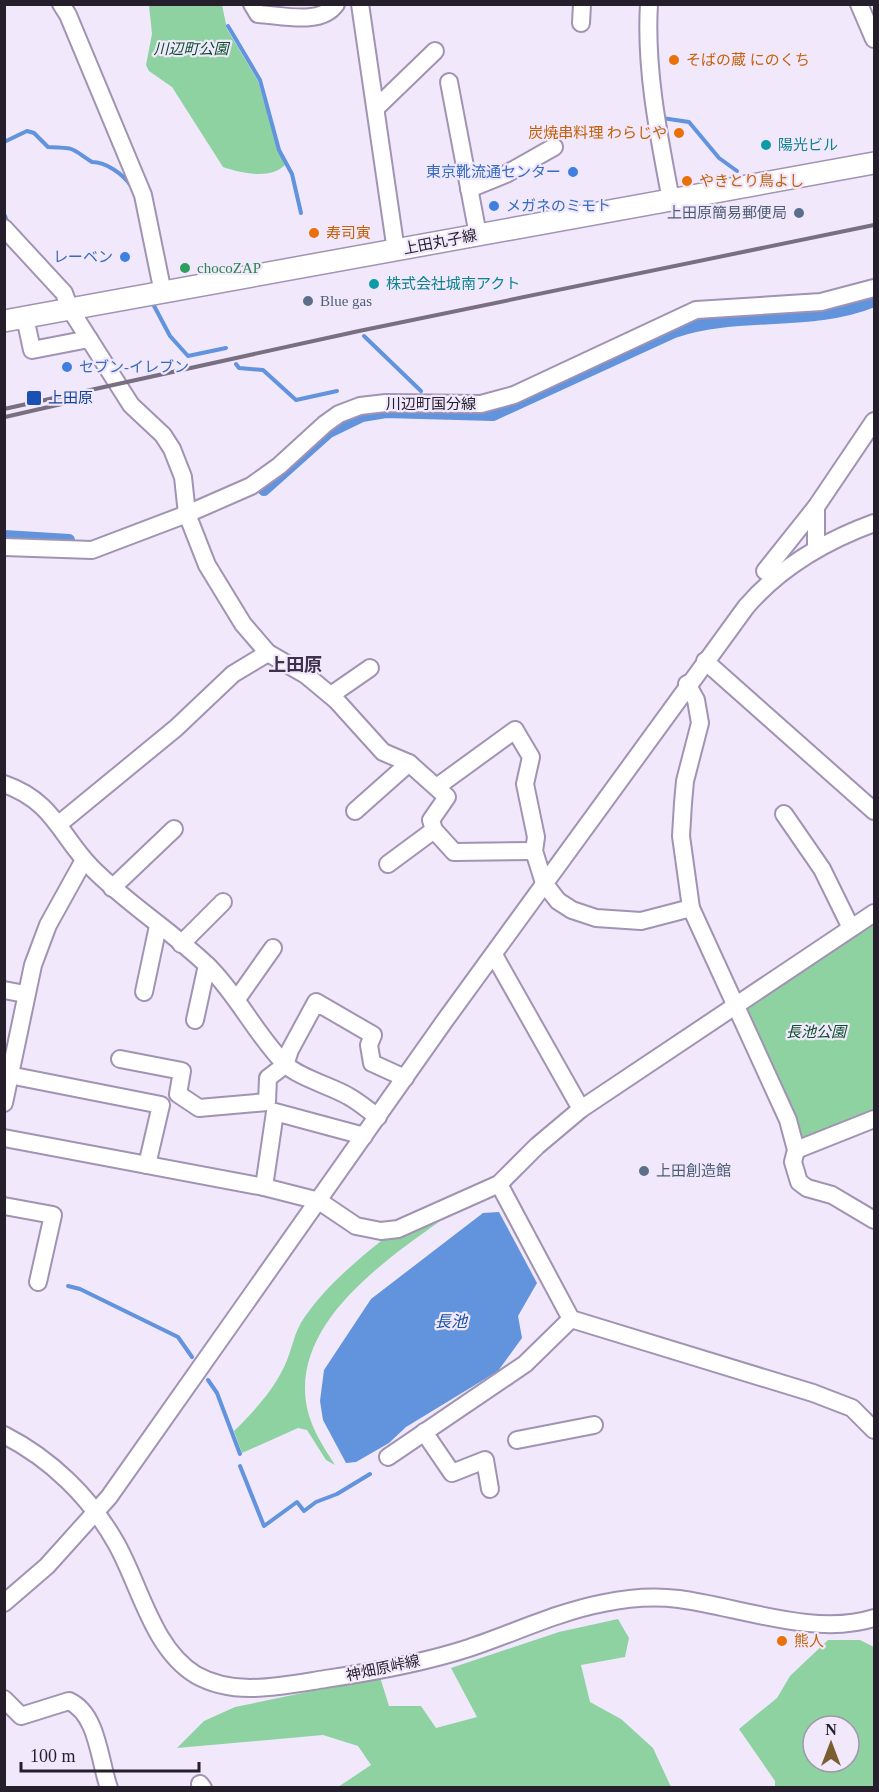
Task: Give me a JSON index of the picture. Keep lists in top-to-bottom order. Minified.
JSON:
{"streets":{"main road":["上田丸子線"],"street":["川辺町国分線","神畑原峠線"]},"districts":["上田原"],"water":["長池"],"parks":["川辺町公園","長池公園"],"places":{"other":["そばの蔵 にのくち","炭焼串料理 わらじや","陽光ビル","東京靴流通センター","やきとり鳥よし","メガネのミモト","上田原簡易郵便局","寿司寅","レーベン","chocoZAP","株式会社城南アクト","Blue gas","セブン-イレブン","上田創造館","熊人"],"transit":["上田原"]},"scale_bar":"100 m","north":"top"}
